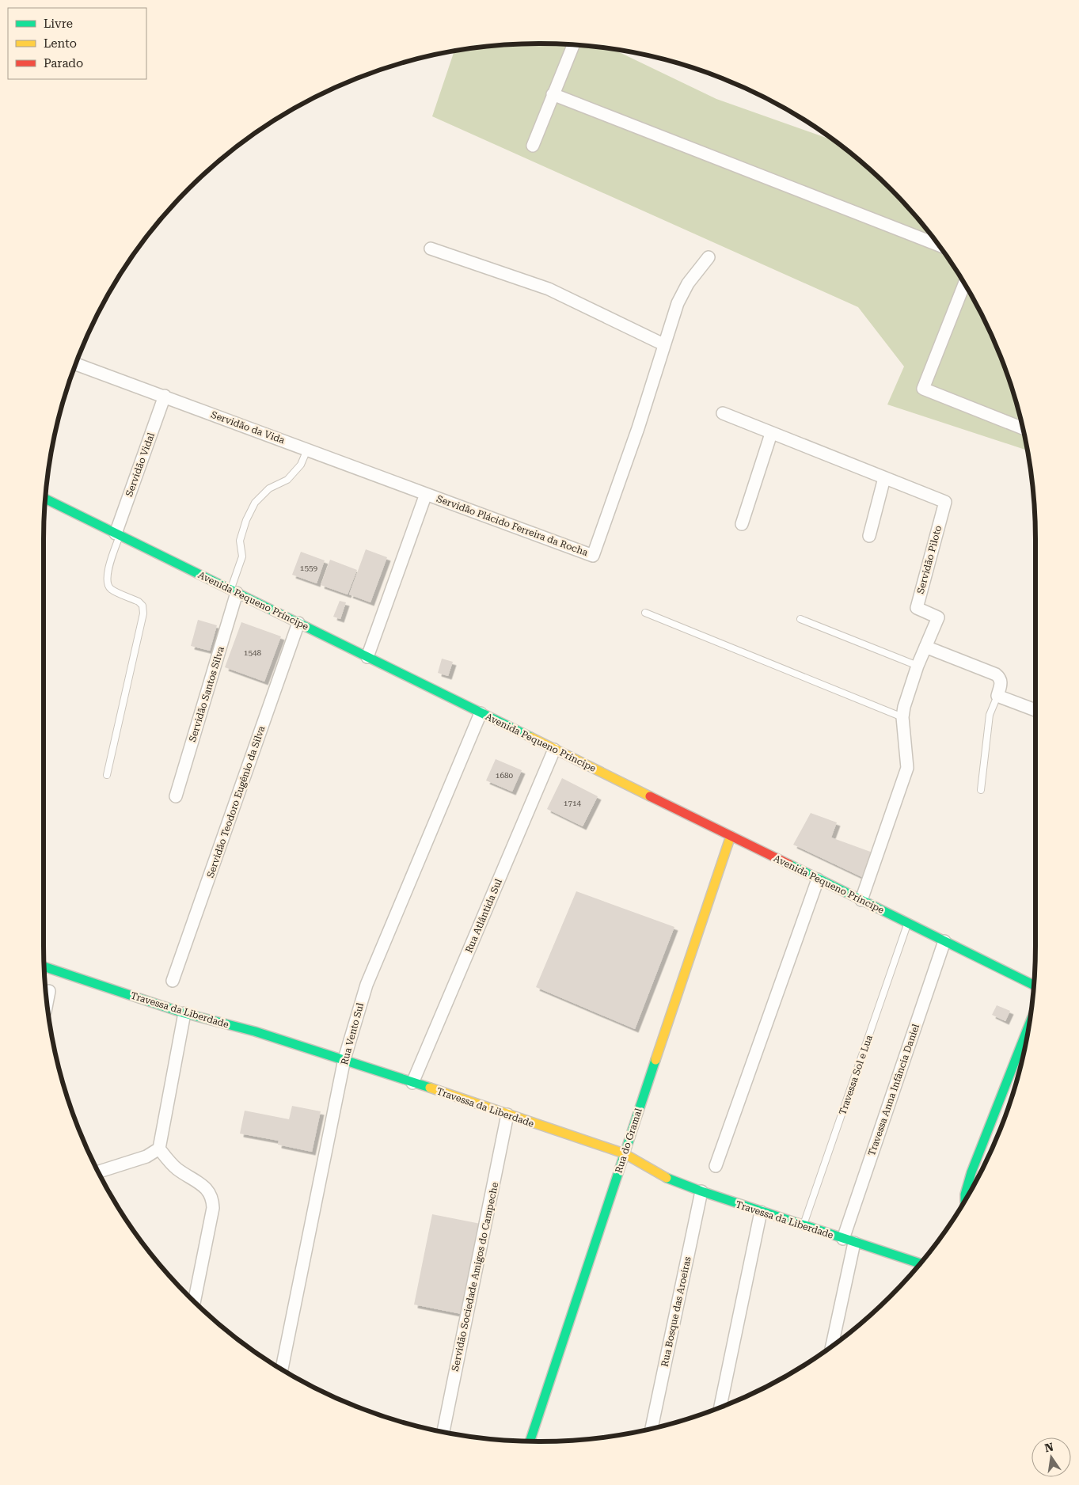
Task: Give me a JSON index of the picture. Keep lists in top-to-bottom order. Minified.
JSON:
{"streets":{"main road":["Avenida Pequeno Príncipe","Travessa da Liberdade","Rua do Gramal"],"street":["Servidão da Vida","Servidão Vidal","Servidão Plácido Ferreira da Rocha","Servidão Piloto","Servidão Santos Silva","Servidão Teodoro Eugênio da Silva","Rua Atlântida Sul","Rua Vento Sul","Travessa Anna Infância Daniel","Servidão Sociedade Amigos do Campeche","Rua Bosque das Aroeiras"],"lane":["Travessa Sol e Lua"]},"crossings":[["Servidão da Vida","Servidão Vidal"],["Servidão da Vida","Servidão Plácido Ferreira da Rocha"],["Servidão Vidal","Avenida Pequeno Príncipe"],["Servidão Plácido Ferreira da Rocha","Avenida Pequeno Príncipe"],["Servidão Piloto","Avenida Pequeno Príncipe"],["Avenida Pequeno Príncipe","Servidão Santos Silva"],["Avenida Pequeno Príncipe","Servidão Teodoro Eugênio da Silva"],["Avenida Pequeno Príncipe","Rua Atlântida Sul"],["Avenida Pequeno Príncipe","Rua Vento Sul"],["Avenida Pequeno Príncipe","Travessa Sol e Lua"],["Avenida Pequeno Príncipe","Travessa Anna Infância Daniel"],["Avenida Pequeno Príncipe","Rua do Gramal"],["Rua Atlântida Sul","Travessa da Liberdade"],["Travessa da Liberdade","Rua Vento Sul"],["Travessa da Liberdade","Travessa Sol e Lua"],["Travessa da Liberdade","Travessa Anna Infância Daniel"],["Travessa da Liberdade","Rua do Gramal"],["Travessa da Liberdade","Servidão Sociedade Amigos do Campeche"],["Travessa da Liberdade","Rua Bosque das Aroeiras"]],"house_numbers":["1559","1548","1680","1714"],"legend":["Livre","Lento","Parado"],"north":"top"}
